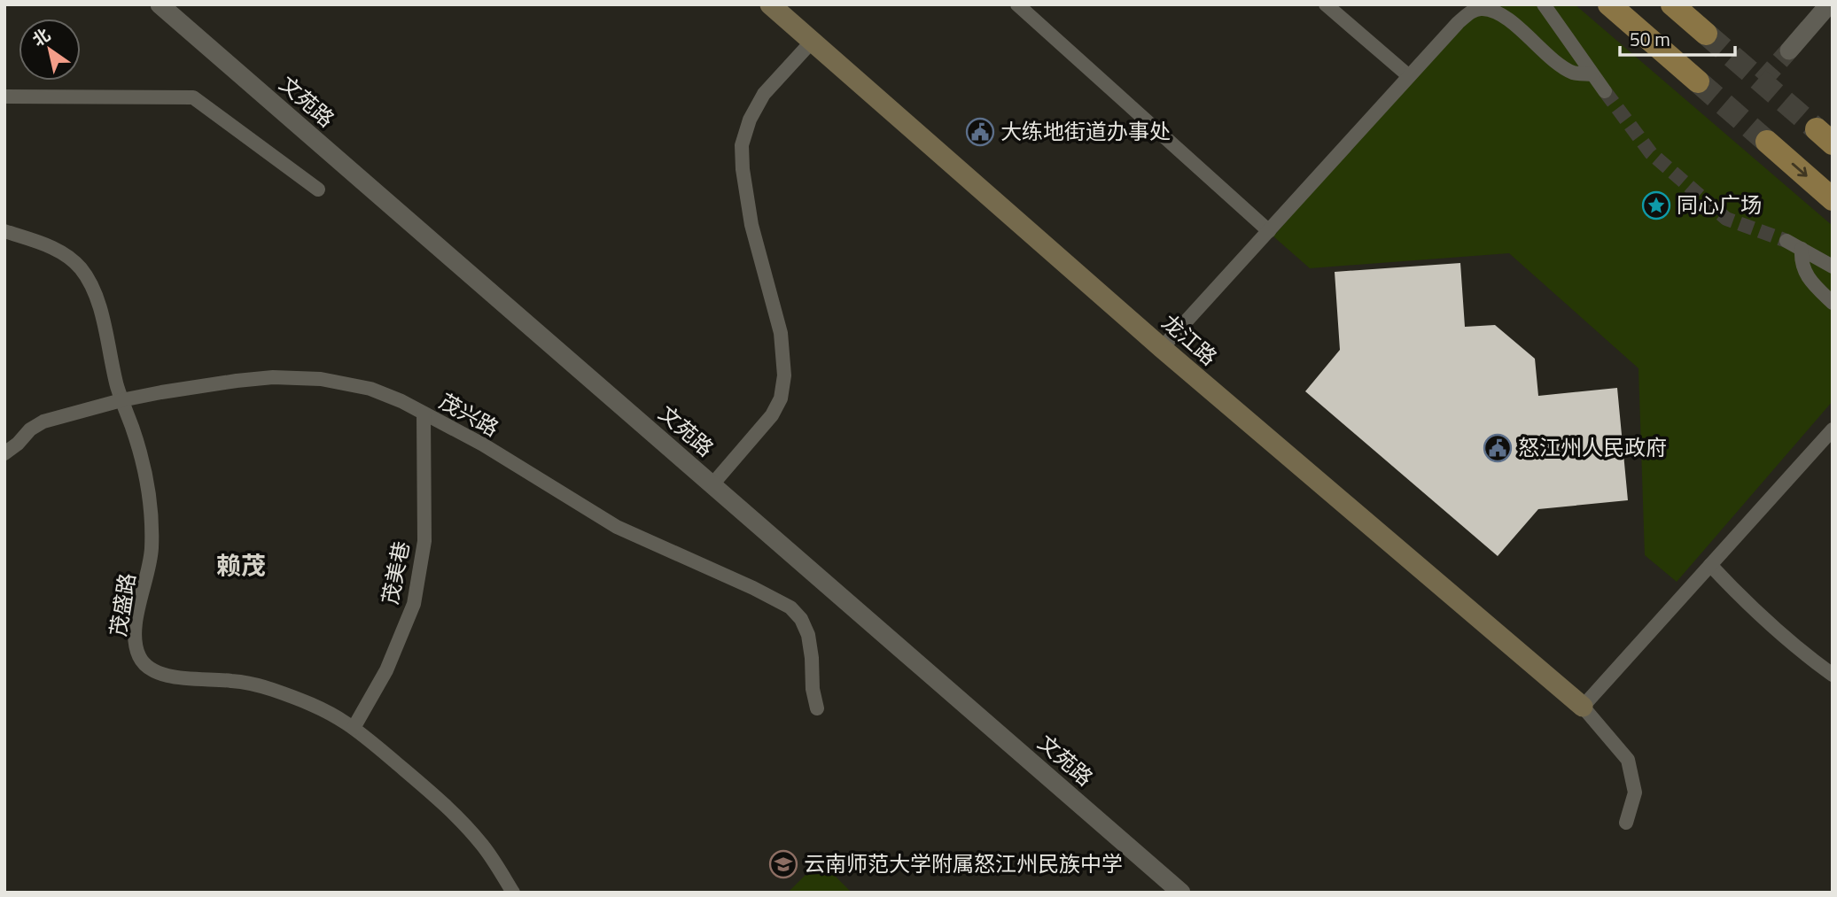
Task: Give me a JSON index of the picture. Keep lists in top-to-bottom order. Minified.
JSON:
{"streets":{"main road":["龙江路"],"street":["文苑路","茂兴路","茂美巷","茂盛路"]},"crossings":[["茂兴路","茂美巷"],["茂兴路","茂盛路"],["茂美巷","茂盛路"]],"districts":["赖茂"],"places":{"public building":["大练地街道办事处","怒江州人民政府"],"place":["同心广场"],"school or university":["云南师范大学附属怒江州民族中学"]},"scale_bar":"50 m","north":"top left"}
